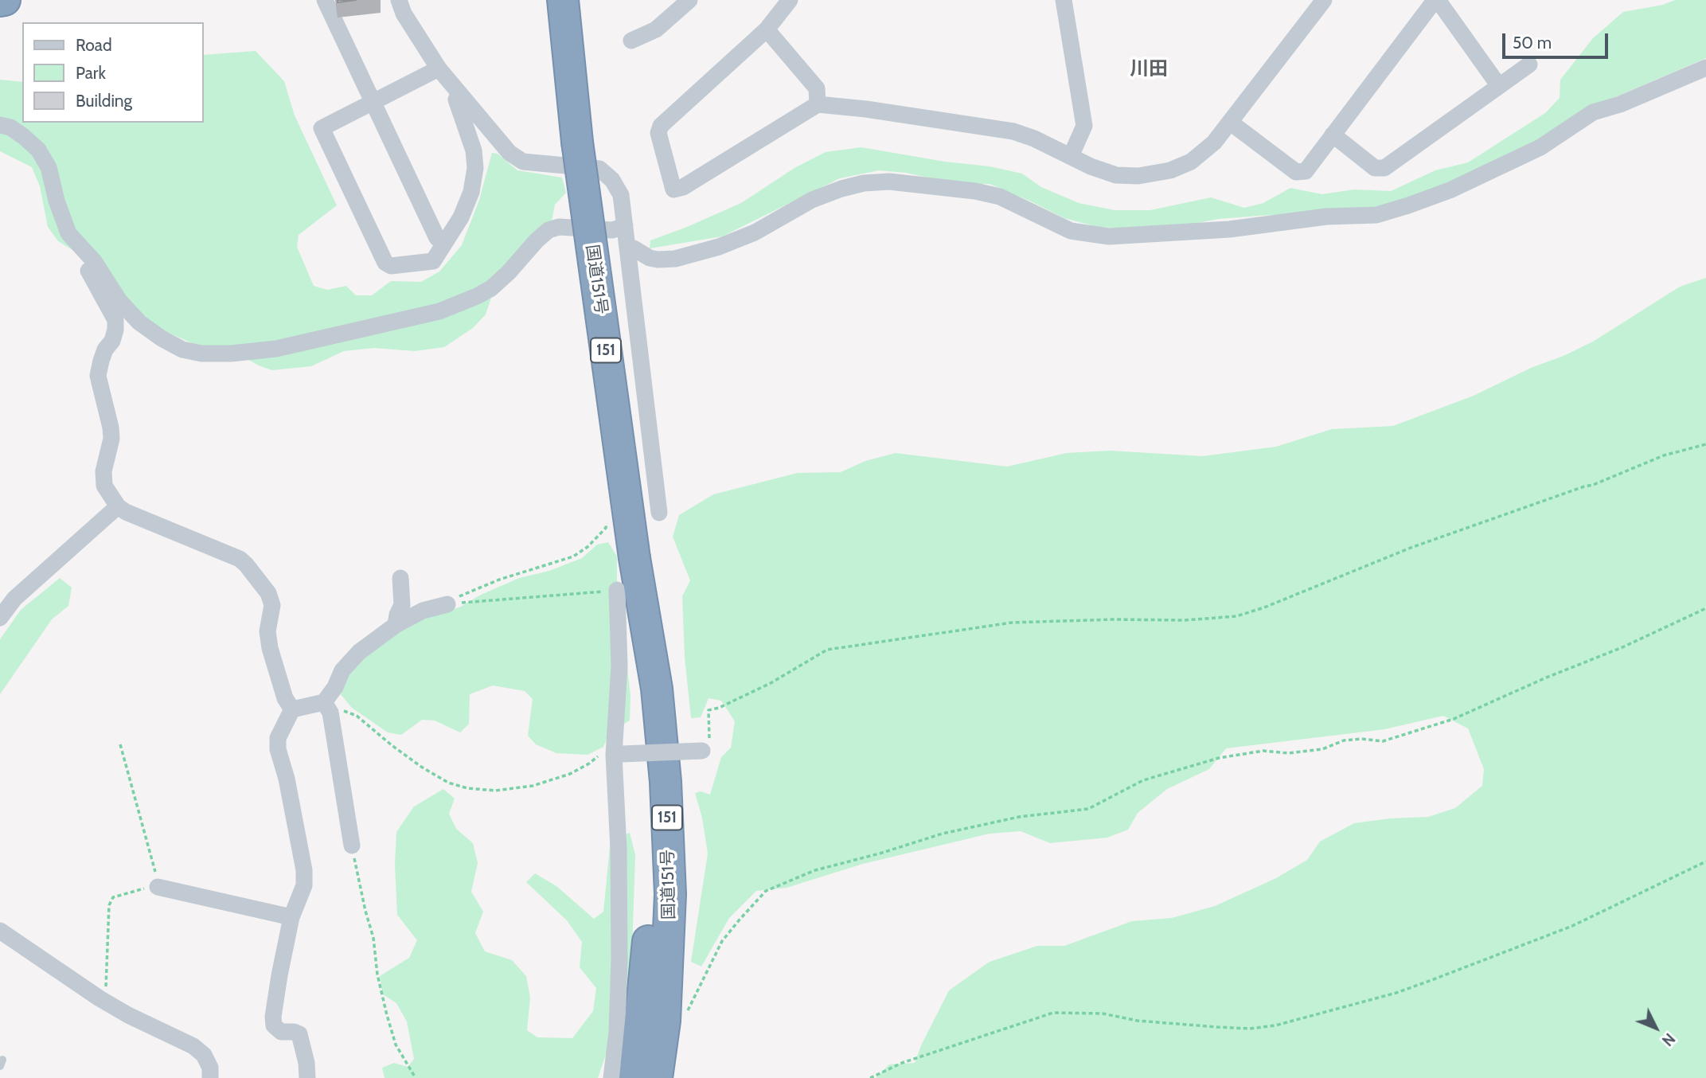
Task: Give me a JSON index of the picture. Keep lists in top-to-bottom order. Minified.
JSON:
{"streets":{"highway":["国道151号","151"]},"districts":["川田"],"legend":["Road","Park","Building"],"scale_bar":"50 m","north":"bottom right"}
